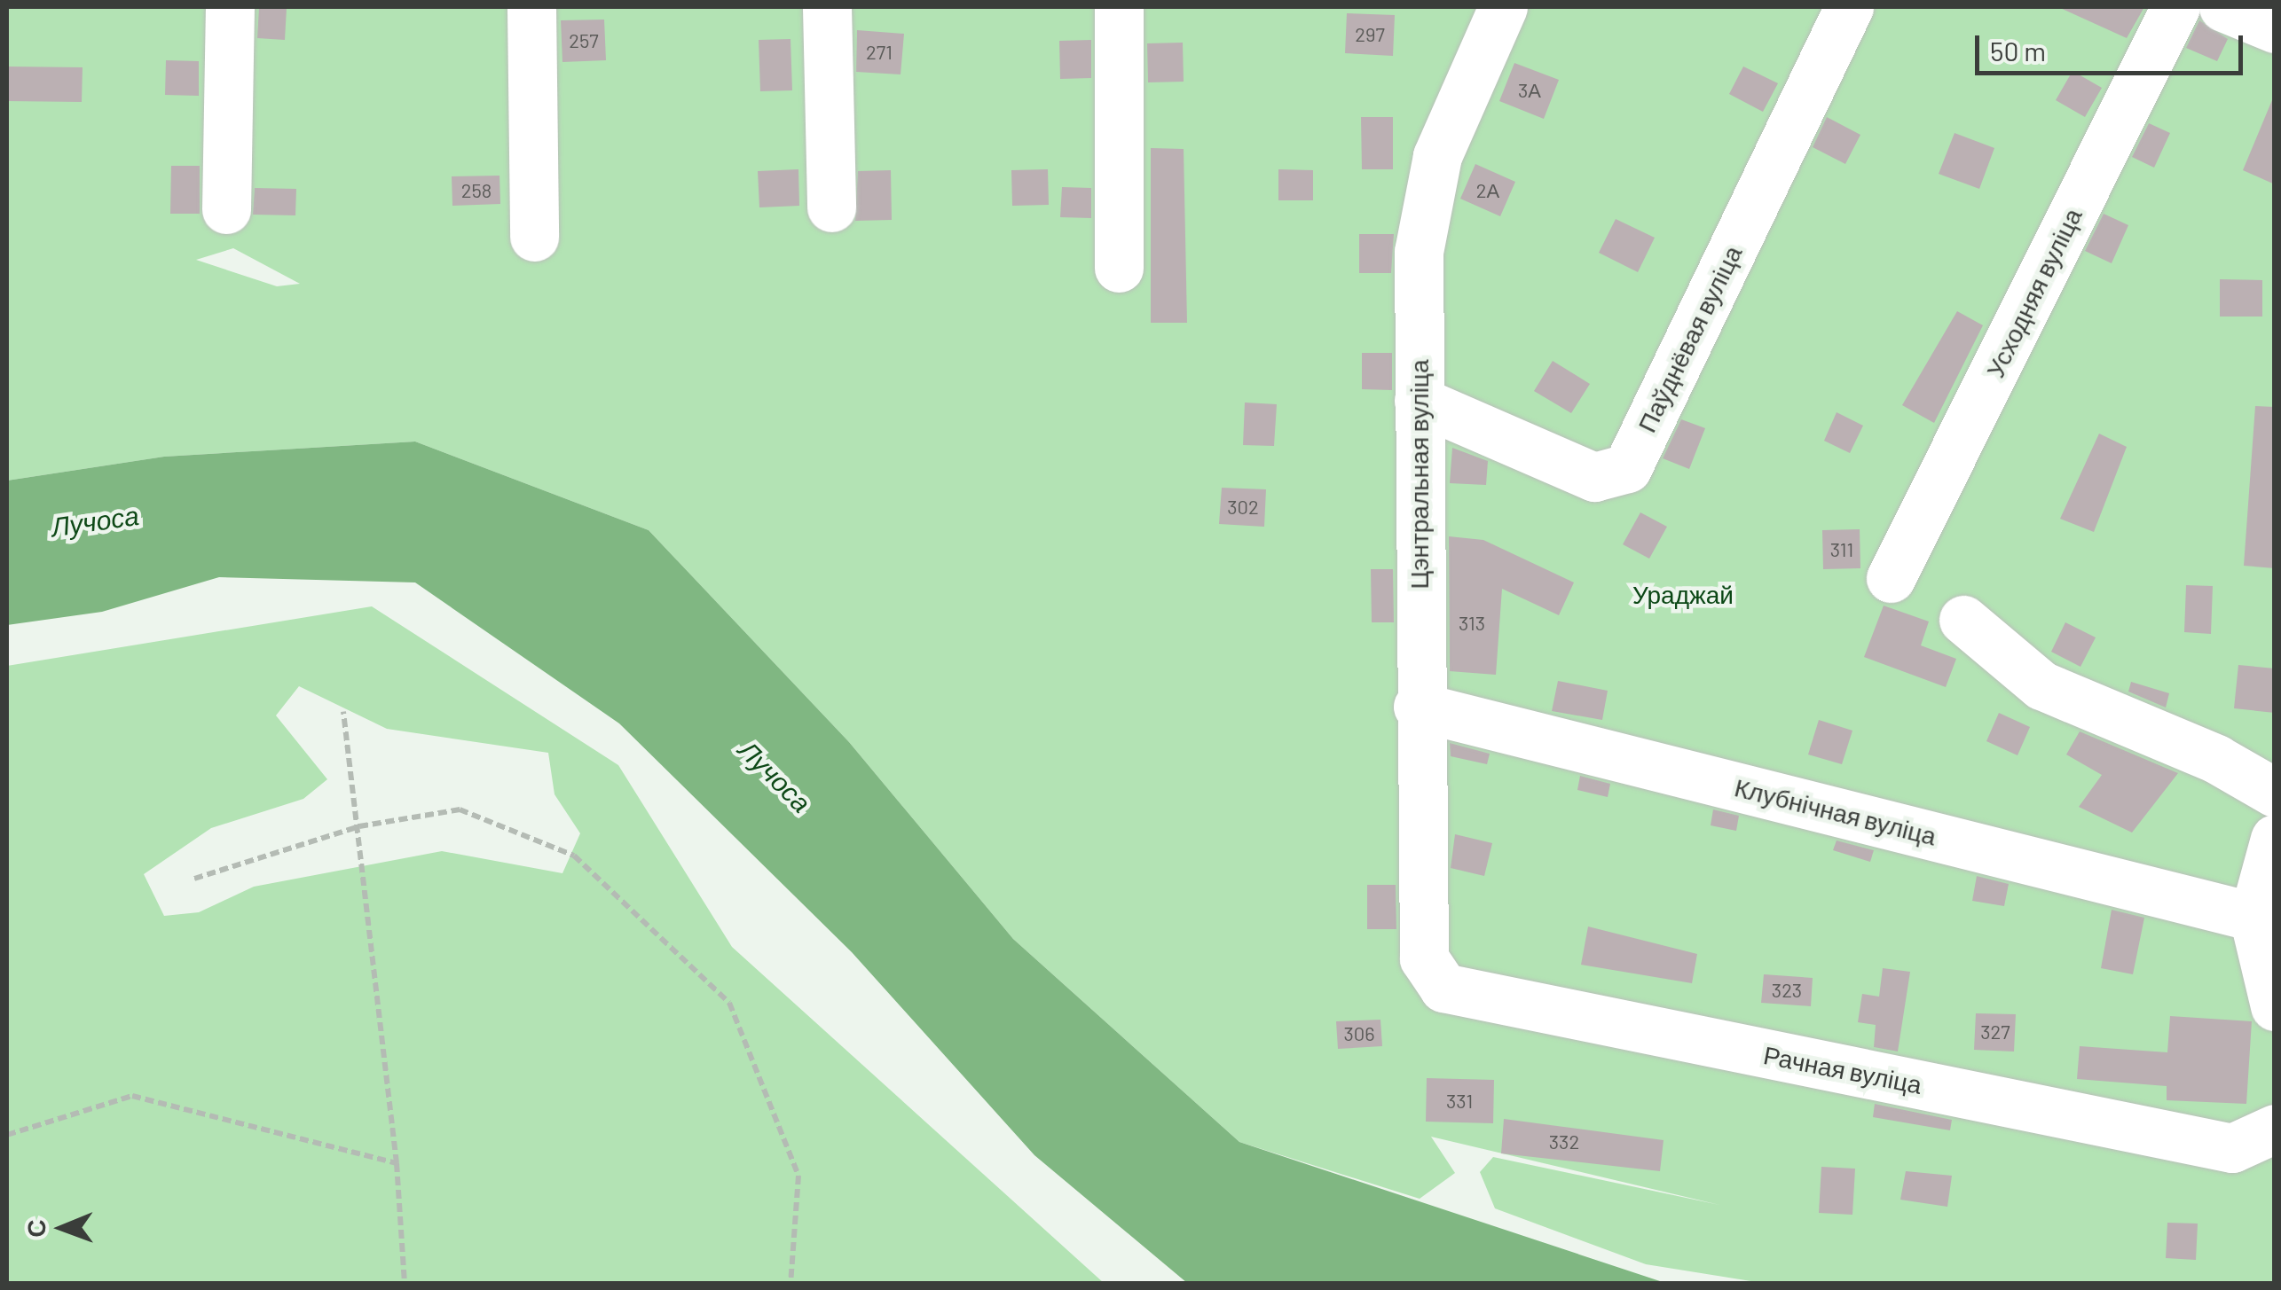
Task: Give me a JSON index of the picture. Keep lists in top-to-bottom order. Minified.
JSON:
{"streets":{"lane":["Усходняя вуліца","Паўднёвая вуліца","Цэнтральная вуліца","Клубнічная вуліца","Рачная вуліца"]},"crossings":[["Паўднёвая вуліца","Цэнтральная вуліца"],["Цэнтральная вуліца","Клубнічная вуліца"],["Цэнтральная вуліца","Рачная вуліца"]],"water":["Лучоса"],"parks":["Ураджай"],"house_numbers":["297","257","271","3А","258","2А","302","311","313","323","327","306","331","332"],"scale_bar":"50 m","north":"left"}
